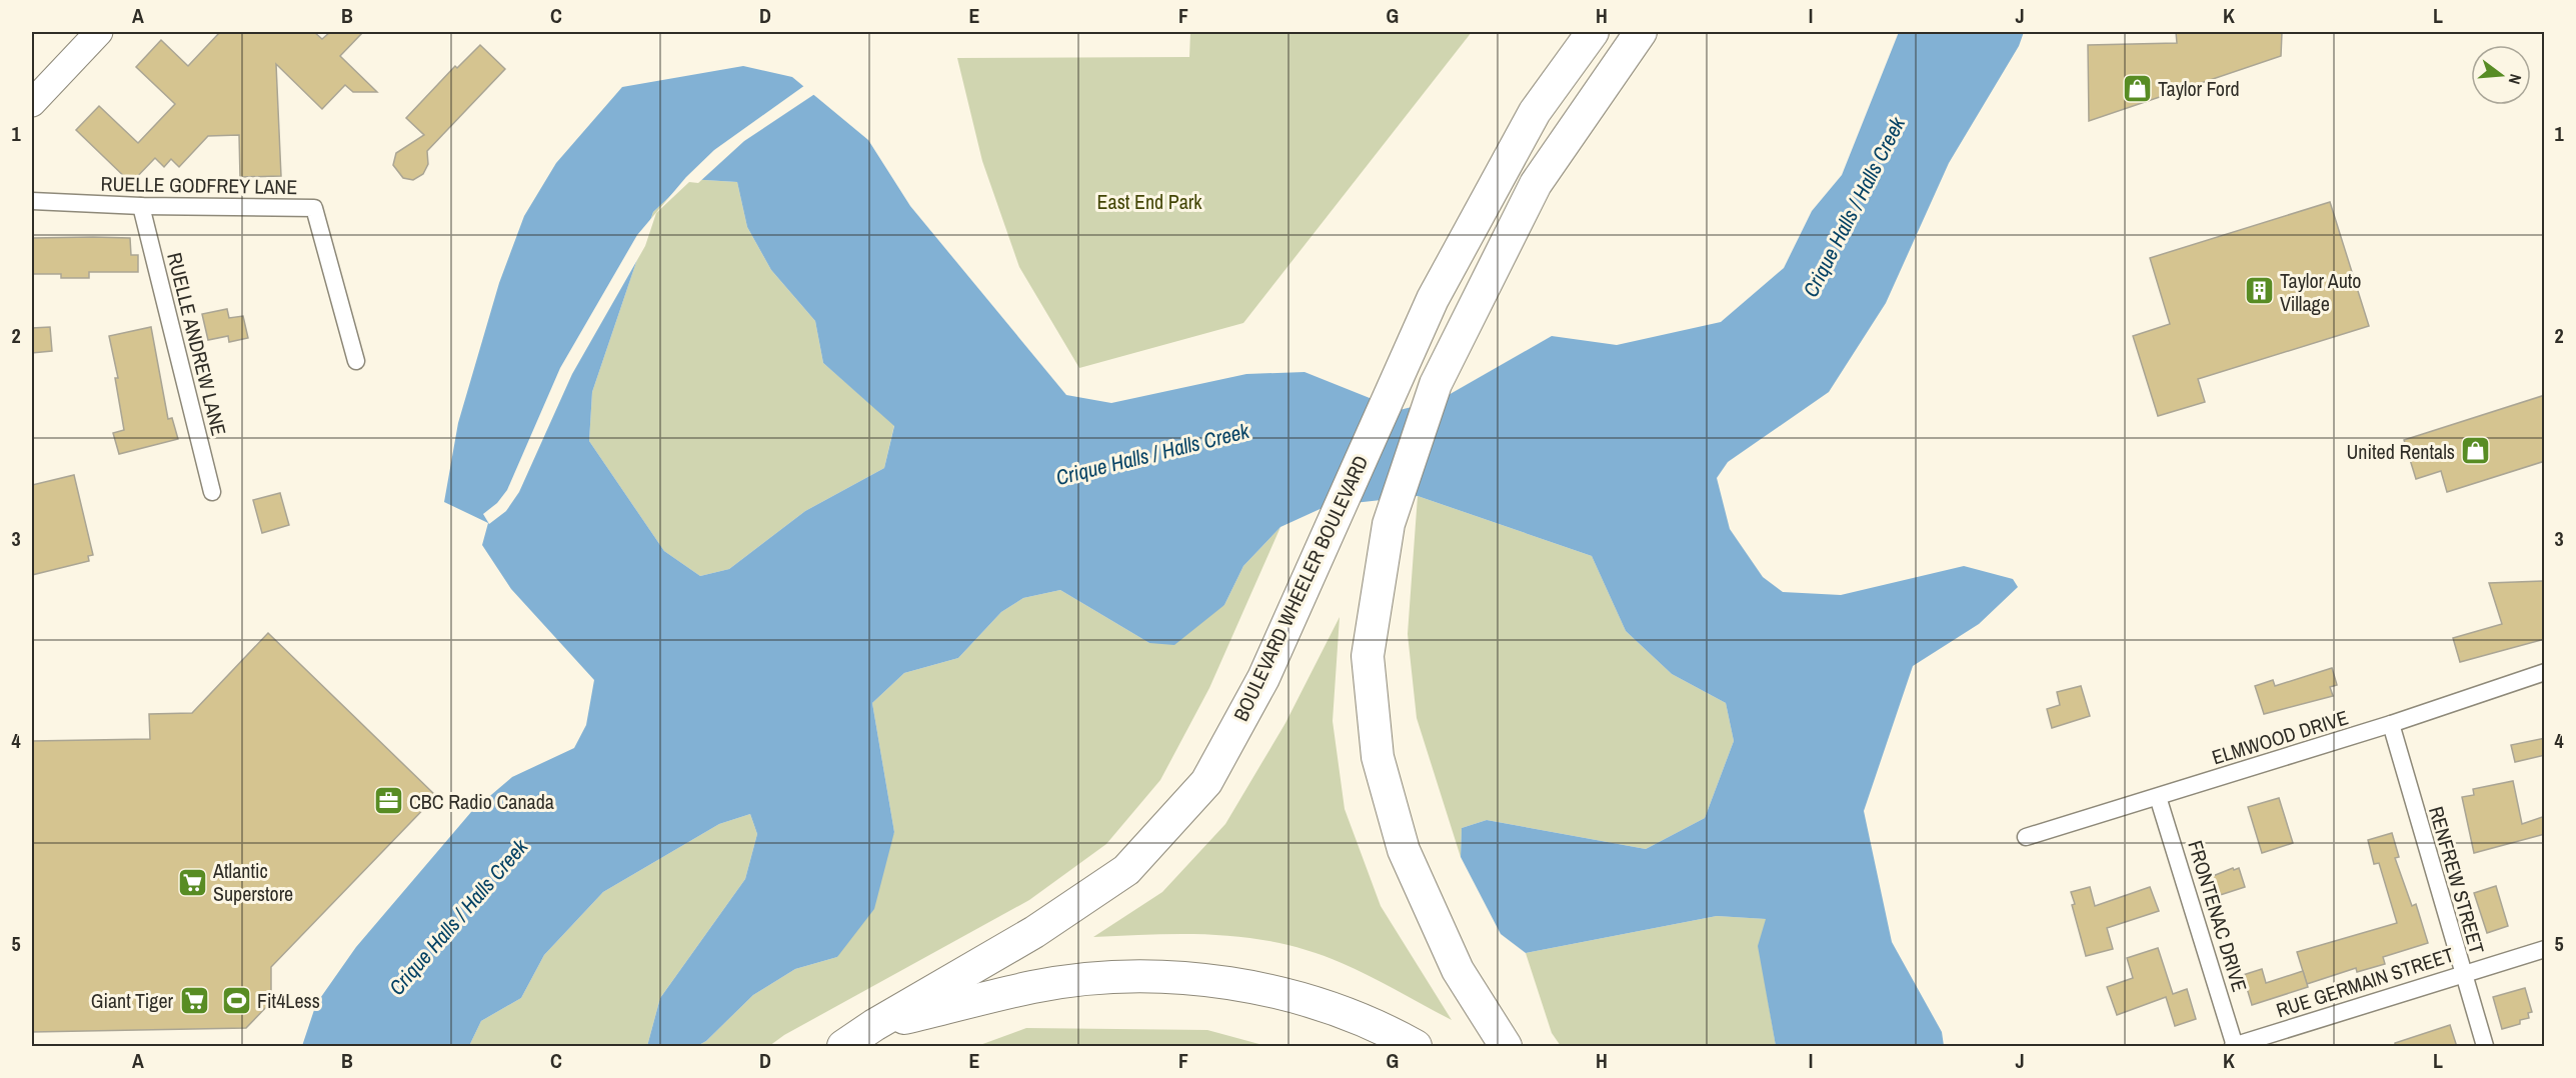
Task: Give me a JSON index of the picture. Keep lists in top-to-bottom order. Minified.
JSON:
{"streets":{"highway":["BOULEVARD WHEELER BOULEVARD"],"street":["RUELLE GODFREY LANE","RUELLE ANDREW LANE","ELMWOOD DRIVE","RENFREW STREET","FRONTENAC DRIVE","RUE GERMAIN STREET"]},"crossings":[["RUELLE GODFREY LANE","RUELLE ANDREW LANE"],["ELMWOOD DRIVE","RENFREW STREET"],["ELMWOOD DRIVE","FRONTENAC DRIVE"],["RENFREW STREET","RUE GERMAIN STREET"],["FRONTENAC DRIVE","RUE GERMAIN STREET"]],"water":["Crique Halls / Halls Creek"],"parks":["East End Park"],"places":{"shop":["Taylor Ford","United Rentals"],"building":["Taylor Auto Village"],"office":["CBC Radio Canada"],"supermarket":["Atlantic Superstore","Giant Tiger"],"sports":["Fit4Less"]},"north":"right","grid":{"columns":["A","B","C","D","E","F","G","H","I","J","K","L"],"rows":["1","2","3","4","5"]}}
